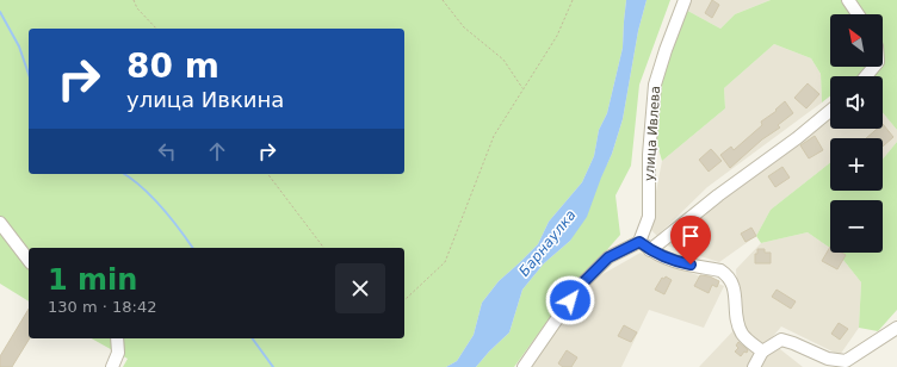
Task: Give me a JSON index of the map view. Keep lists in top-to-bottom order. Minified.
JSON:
{"streets":{"street":["улица Ивлева"]},"water":["Барнаулка"],"north":"top left","page":{"map_buttons":["+","−"],"turn":["80 m","улица Ивкина"],"heading":["1 min","130 m · 18:42"]}}
